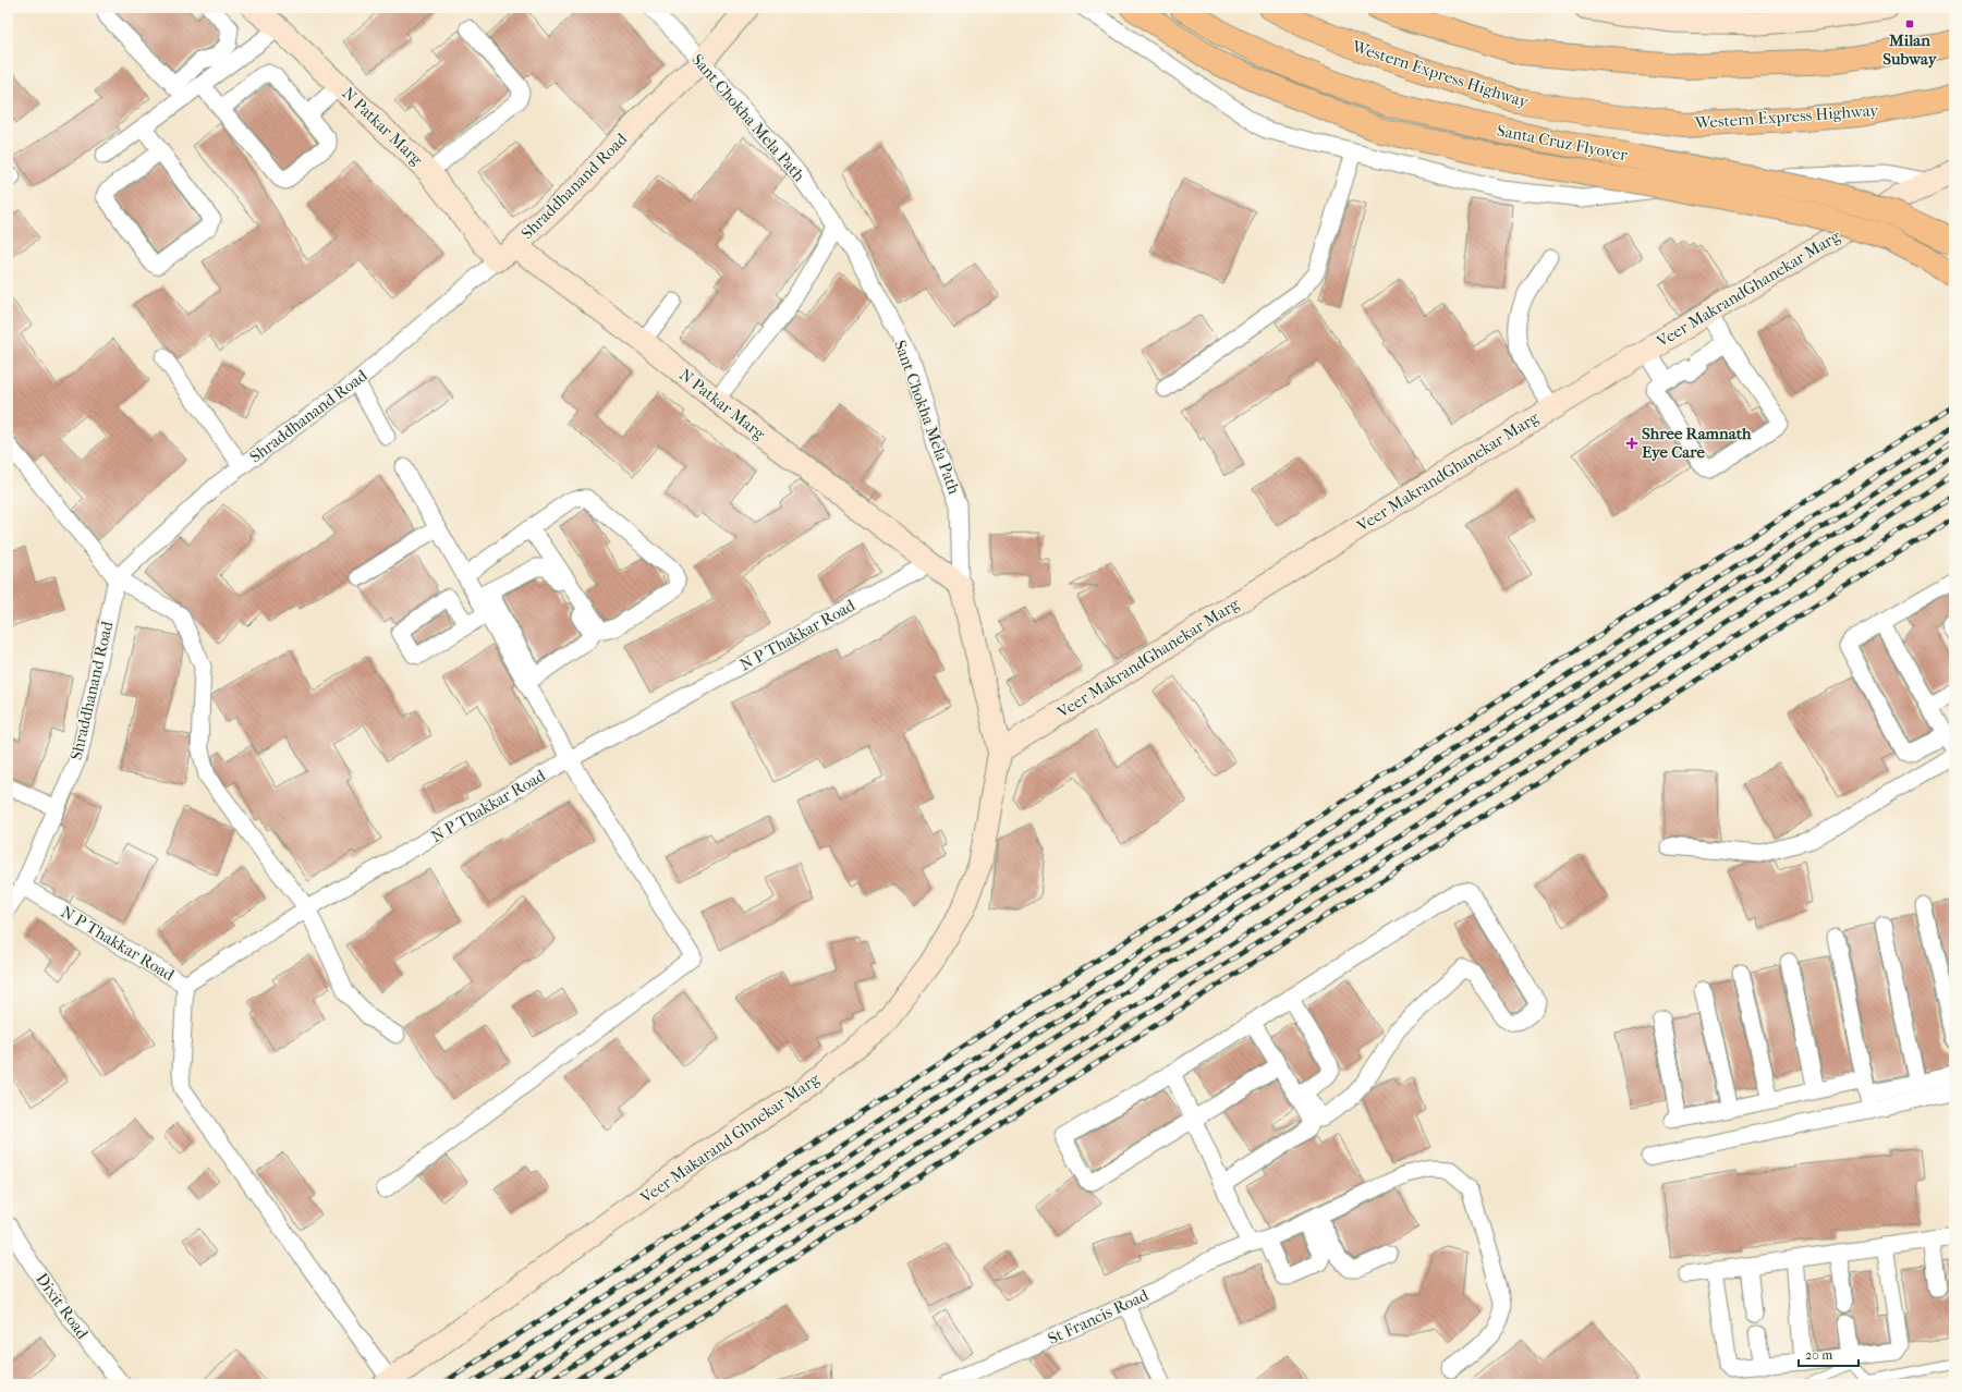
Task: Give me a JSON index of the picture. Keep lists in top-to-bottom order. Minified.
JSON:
{"streets":{"main road":["Western Express Highway","Santa Cruz Flyover"],"street":["Sant Chokha Mela Path","N Patkar Marg","Shraddhanand Road","Veer MakrandGhanekar Marg","N P Thakkar Road","Veer Makarand Ghnekar Marg","Dixit Road","St Francis Road"]},"crossings":[["Sant Chokha Mela Path","Shraddhanand Road"],["Sant Chokha Mela Path","Veer MakrandGhanekar Marg"],["Sant Chokha Mela Path","Veer Makarand Ghnekar Marg"],["N Patkar Marg","Shraddhanand Road"],["N Patkar Marg","N P Thakkar Road"],["Shraddhanand Road","N P Thakkar Road"],["Veer MakrandGhanekar Marg","Veer Makarand Ghnekar Marg"]],"places":{"transit":["Milan Subway"],"health":["Shree Ramnath Eye Care"]},"scale_bar":"20 m"}
